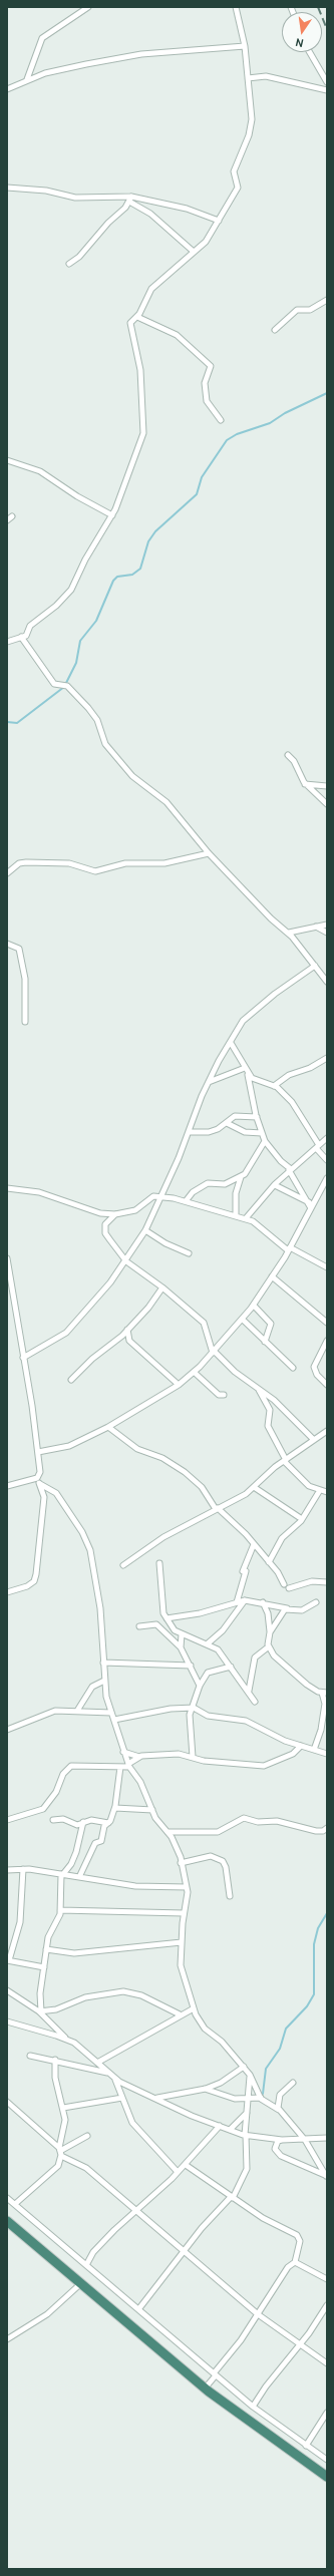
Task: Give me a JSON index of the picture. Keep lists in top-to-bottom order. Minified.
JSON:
{"north":"bottom"}
